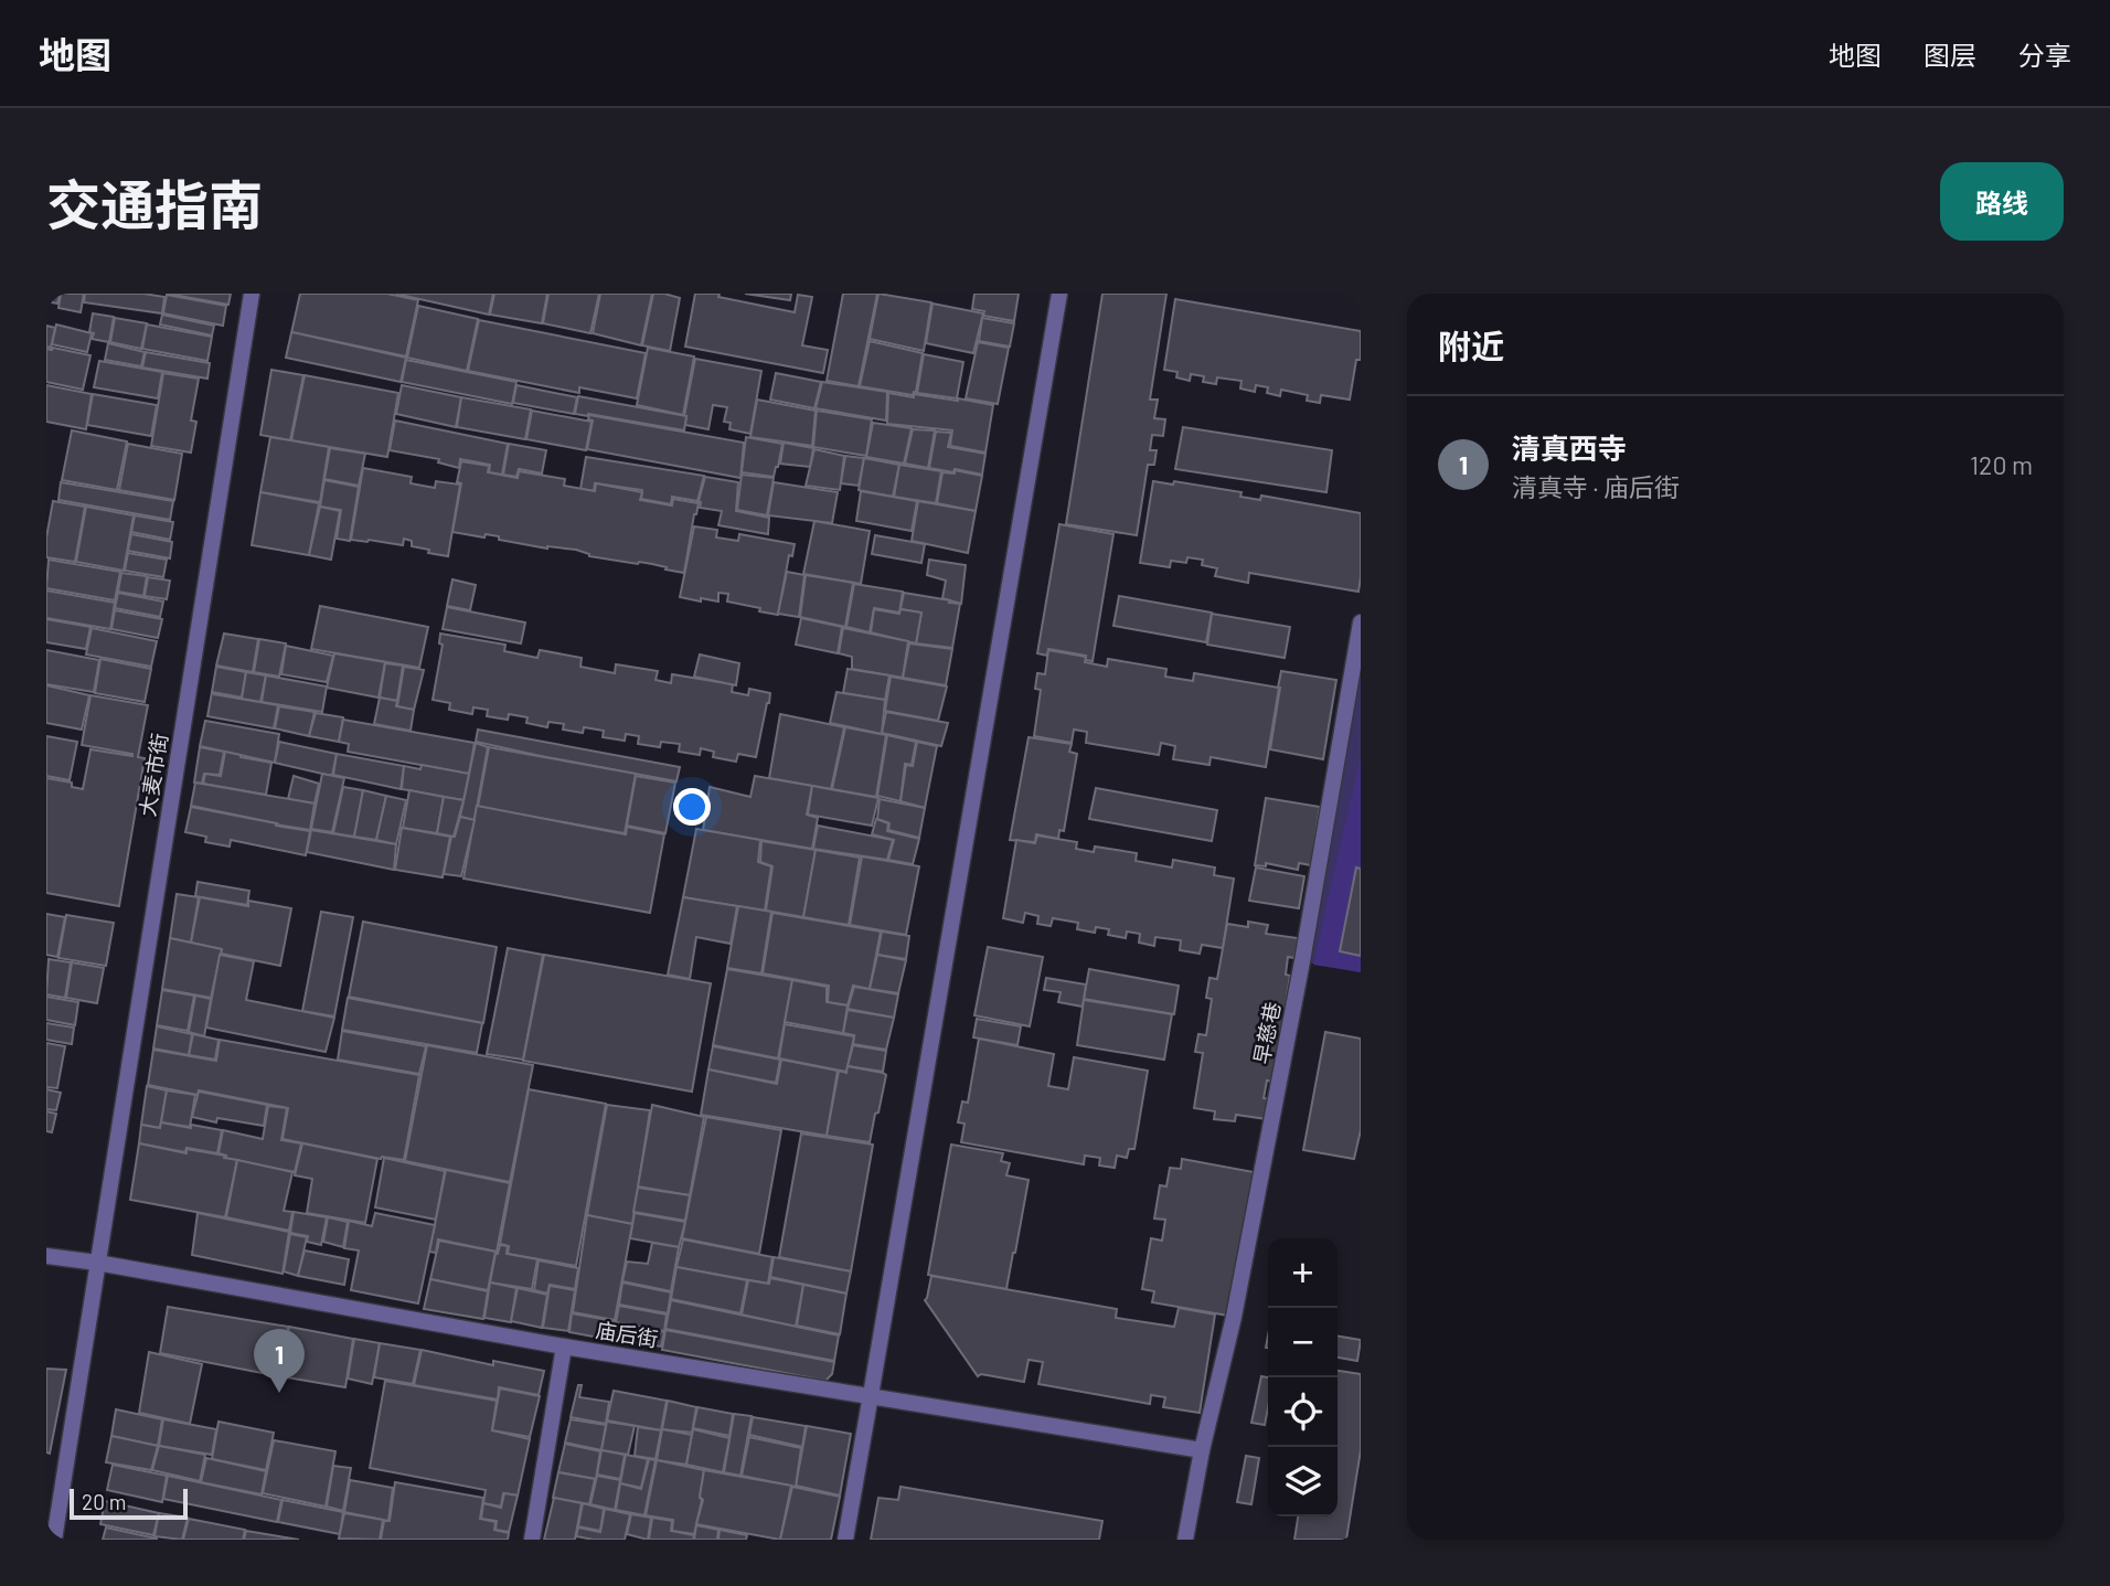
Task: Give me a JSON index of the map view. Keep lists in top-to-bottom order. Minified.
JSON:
{"streets":{"street":["大麦市街","早慈巷","庙后街"]},"crossings":[["大麦市街","庙后街"],["早慈巷","庙后街"]],"scale_bar":"20 m","page":{"header":"地图","nav":["地图","图层","分享"],"title":"交通指南","buttons":"路线","heading":"附近","list":[{"mark":"1","name":"清真西寺","note":"清真寺 · 庙后街","value":"120 m"}],"map_buttons":["+","−"],"pins":"1","scale":"20 m"}}
